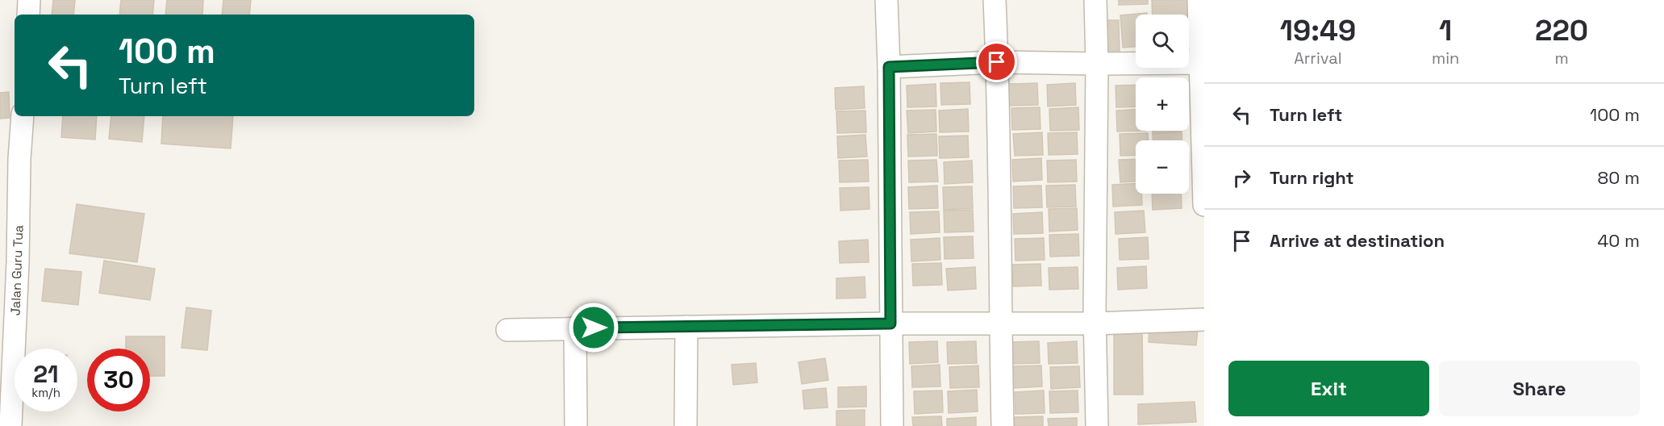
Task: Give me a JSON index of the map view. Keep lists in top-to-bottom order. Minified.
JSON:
{"streets":{"street":["Jalan Guru Tua"]},"page":{"eta":["19:49","Arrival","1","min","220","m"],"map_buttons":["+","−"],"turn":["100 m","Turn left"],"list":[{"name":"Turn left","value":"100 m"},{"name":"Turn right","value":"80 m"},{"name":"Arrive at destination","value":"40 m"}],"speed":"21 km/h","limit":"30","buttons":["Exit","Share"]}}
